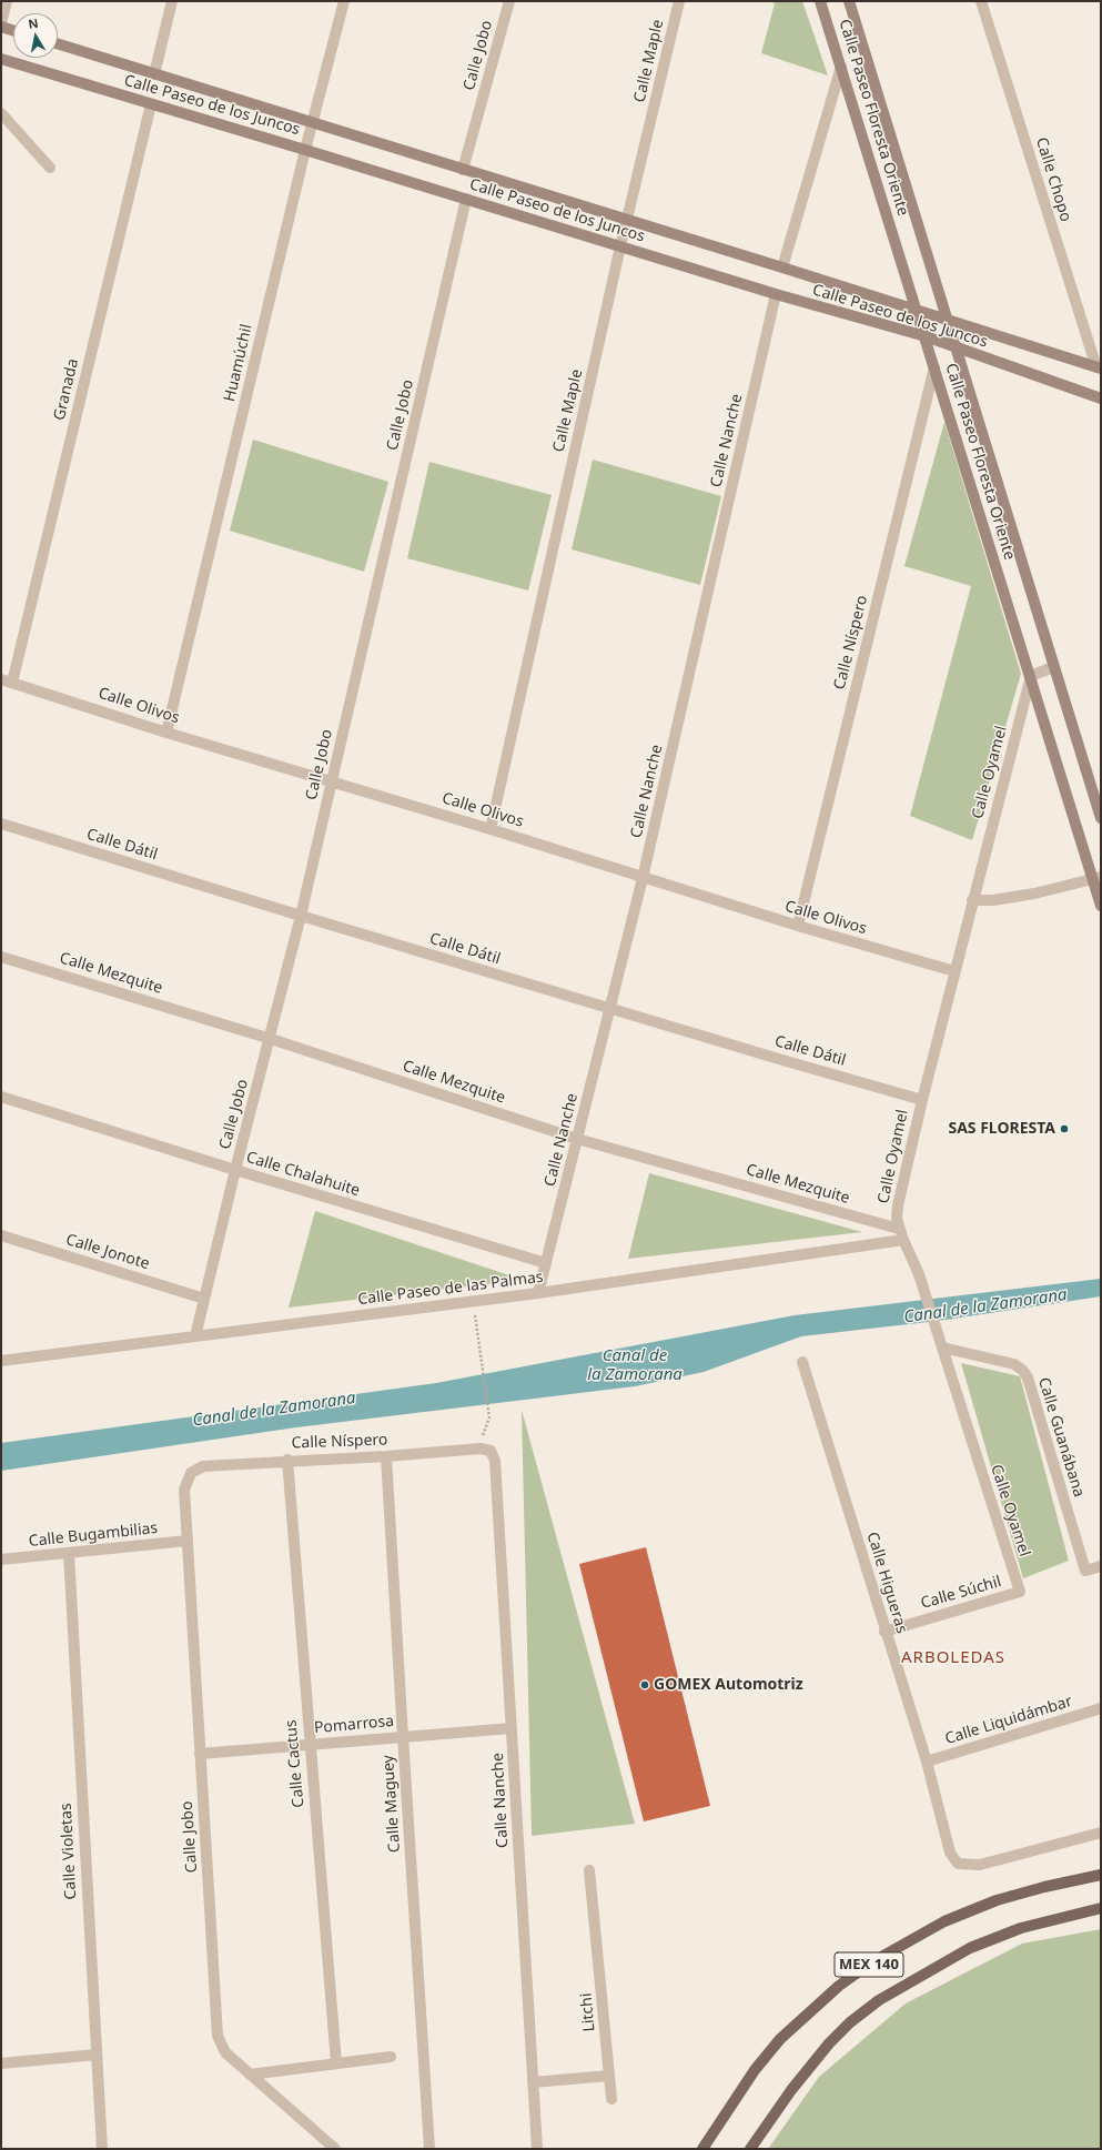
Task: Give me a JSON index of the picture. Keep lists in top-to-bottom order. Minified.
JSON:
{"streets":{"main road":["Calle Paseo de los Juncos","Calle Paseo Floresta Oriente","MEX 140"],"street":["Calle Jobo","Calle Maple","Calle Chopo","Huamúchil","Granada","Calle Nanche","Calle Níspero","Calle Olivos","Calle Oyamel","Calle Dátil","Calle Mezquite","Calle Chalahuite","Calle Jonote","Calle Paseo de las Palmas","Calle Guanábana","Calle Bugambilias","Calle Higueras","Calle Súchil","Calle Liquidámbar","Pomarrosa","Calle Cactus","Calle Maguey","Calle Violetas","Litchi"]},"crossings":[["Calle Jobo","Calle Paseo de los Juncos"],["Calle Jobo","Calle Níspero"],["Calle Jobo","Calle Olivos"],["Calle Jobo","Calle Dátil"],["Calle Jobo","Calle Mezquite"],["Calle Jobo","Calle Chalahuite"],["Calle Jobo","Calle Jonote"],["Calle Jobo","Calle Paseo de las Palmas"],["Calle Jobo","Calle Bugambilias"],["Calle Jobo","Pomarrosa"],["Calle Maple","Calle Paseo de los Juncos"],["Calle Maple","Calle Olivos"],["Calle Paseo de los Juncos","Calle Paseo Floresta Oriente"],["Calle Paseo de los Juncos","Calle Chopo"],["Calle Paseo de los Juncos","Huamúchil"],["Calle Paseo de los Juncos","Granada"],["Calle Paseo de los Juncos","Calle Nanche"],["Calle Paseo Floresta Oriente","Calle Níspero"],["Calle Paseo Floresta Oriente","Calle Oyamel"],["Huamúchil","Calle Olivos"],["Granada","Calle Olivos"],["Calle Nanche","Calle Níspero"],["Calle Nanche","Calle Olivos"],["Calle Nanche","Calle Dátil"],["Calle Nanche","Calle Mezquite"],["Calle Nanche","Calle Chalahuite"],["Calle Nanche","Calle Paseo de las Palmas"],["Calle Nanche","Pomarrosa"],["Calle Níspero","Calle Olivos"],["Calle Níspero","Calle Cactus"],["Calle Níspero","Calle Maguey"],["Calle Olivos","Calle Oyamel"],["Calle Oyamel","Calle Dátil"],["Calle Oyamel","Calle Mezquite"],["Calle Oyamel","Calle Paseo de las Palmas"],["Calle Oyamel","Calle Guanábana"],["Calle Oyamel","Calle Súchil"],["Calle Bugambilias","Calle Violetas"],["Calle Higueras","Calle Súchil"],["Calle Higueras","Calle Liquidámbar"],["Pomarrosa","Calle Cactus"],["Pomarrosa","Calle Maguey"]],"districts":["ARBOLEDAS"],"water":["Canal de la Zamorana"],"places":["SAS FLORESTA","GOMEX Automotriz"],"north":"top"}
